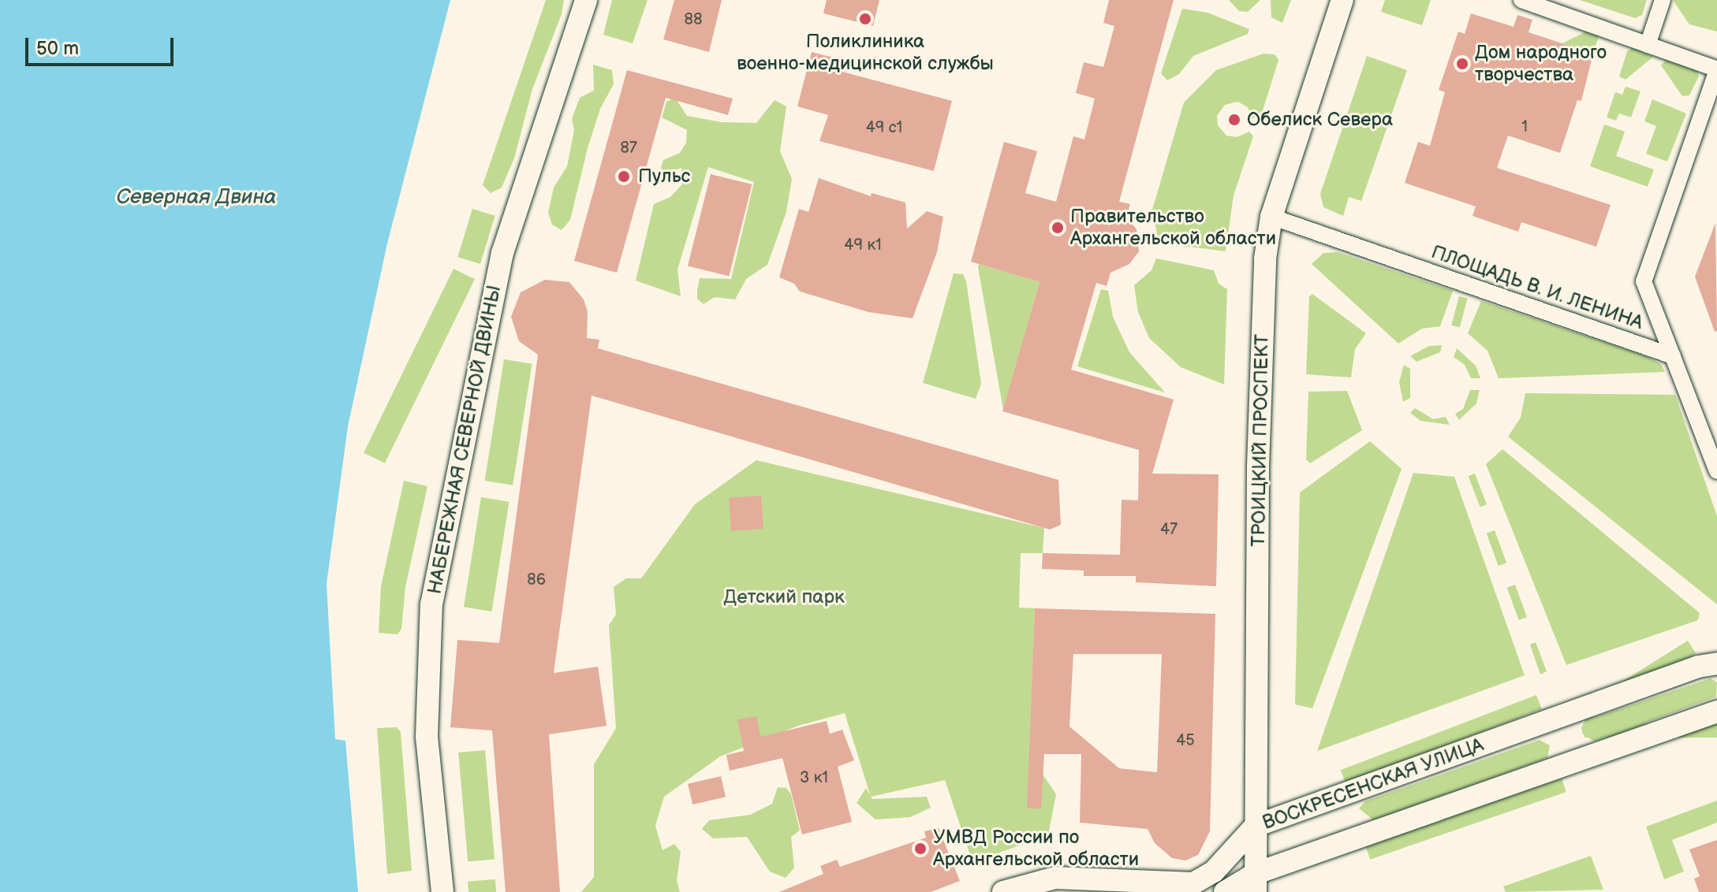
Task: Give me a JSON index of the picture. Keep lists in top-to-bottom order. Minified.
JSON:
{"streets":{"main road":["НАБЕРЕЖНАЯ СЕВЕРНОЙ ДВИНЫ","ТРОИЦКИЙ ПРОСПЕКТ","ВОСКРЕСЕНСКАЯ УЛИЦА"],"street":["ПЛОЩАДЬ В. И. ЛЕНИНА"]},"crossings":[["ПЛОЩАДЬ В. И. ЛЕНИНА","ТРОИЦКИЙ ПРОСПЕКТ"],["ТРОИЦКИЙ ПРОСПЕКТ","ВОСКРЕСЕНСКАЯ УЛИЦА"]],"water":["Северная Двина"],"parks":["Детский парк"],"places":["Поликлиника военно-медицинской службы","Дом народного творчества","Обелиск Севера","Пульс","Правительство Архангельской области","УМВД России по Архангельской области"],"house_numbers":["88","1","49 с1","87","49 к1","47","86","45","3 к1"],"scale_bar":"50 m"}
